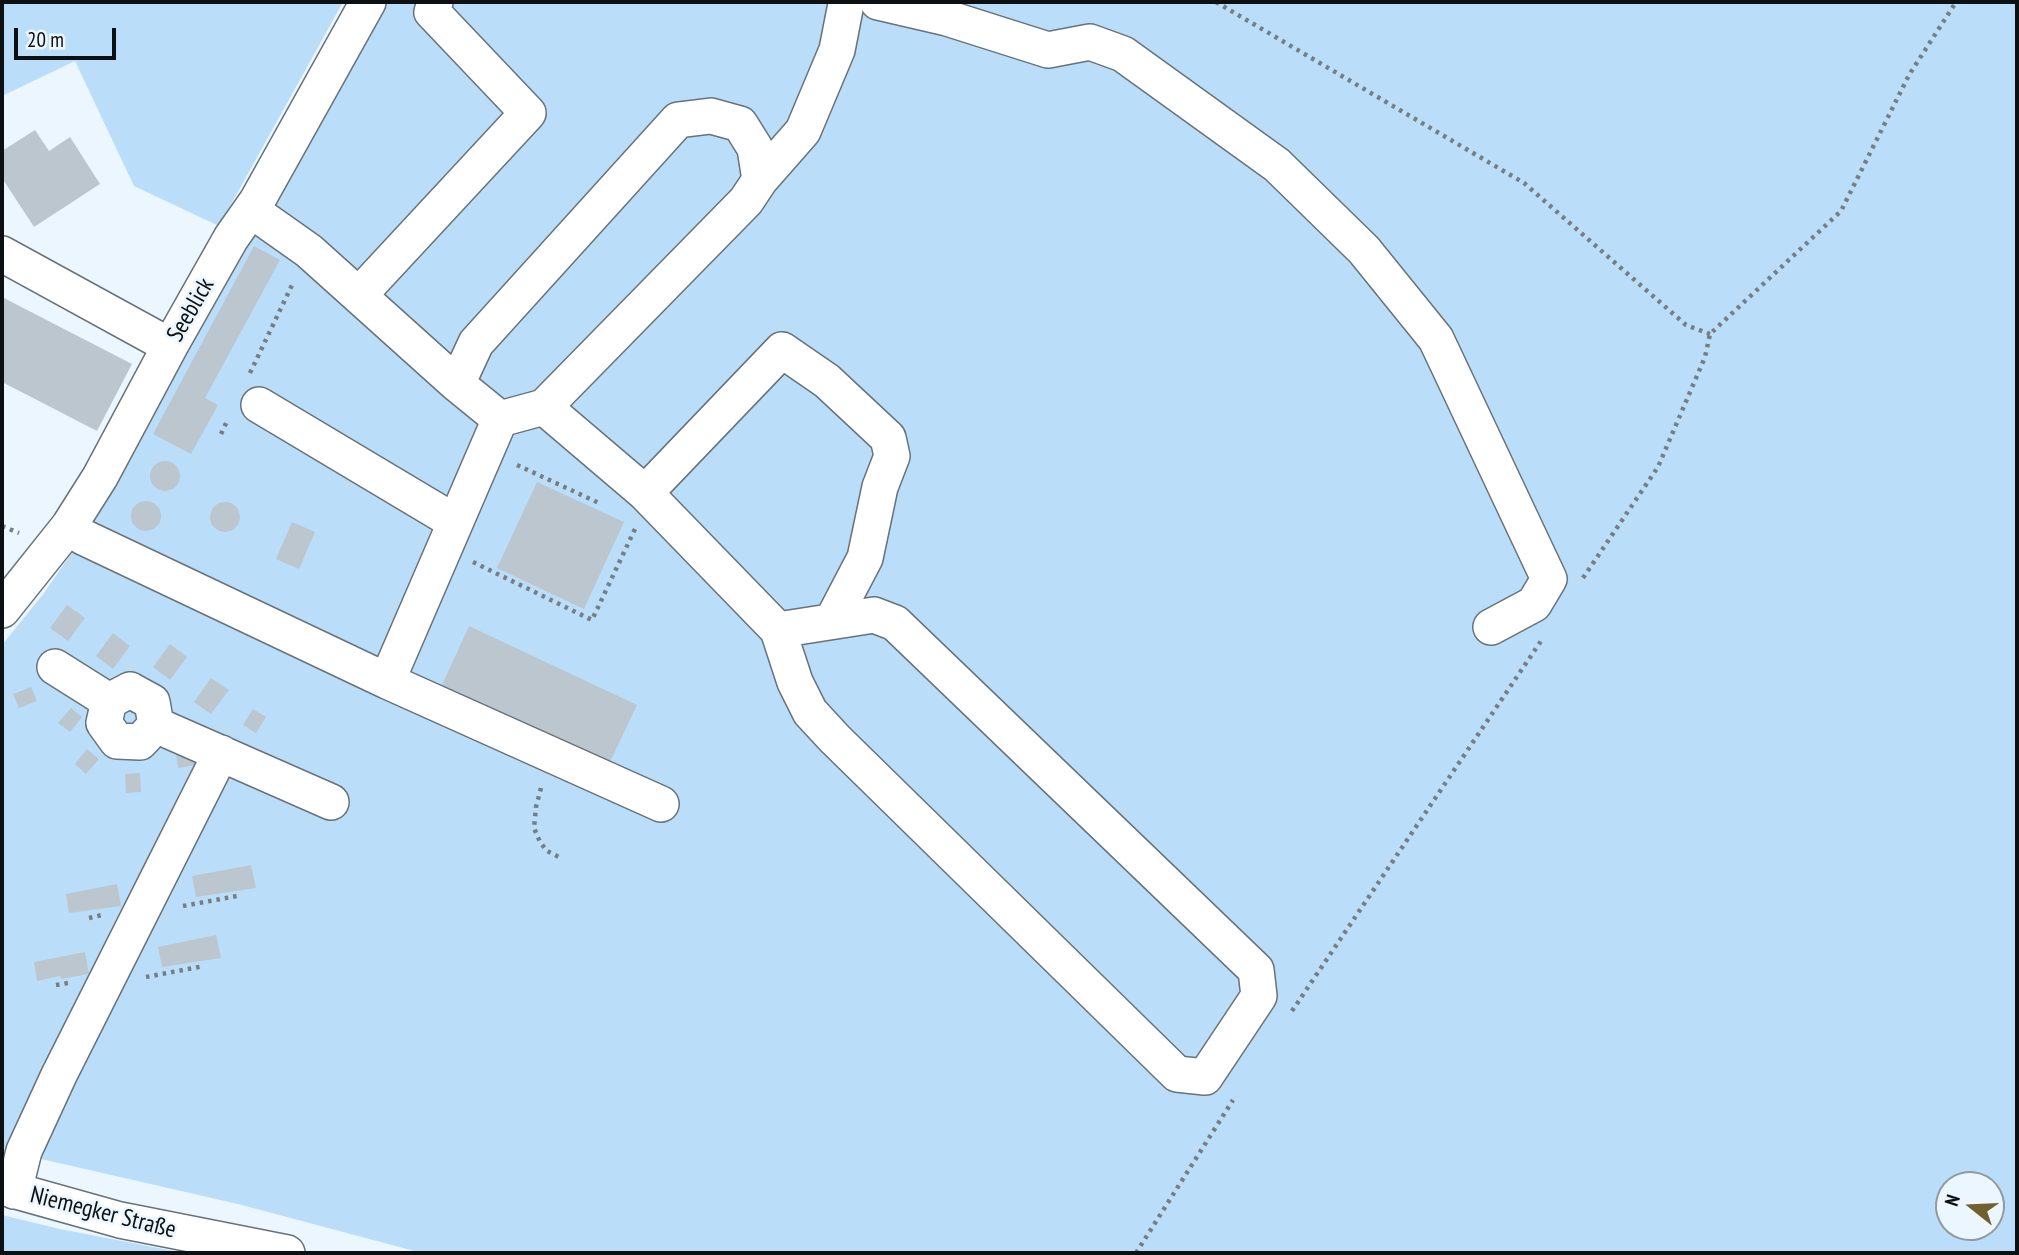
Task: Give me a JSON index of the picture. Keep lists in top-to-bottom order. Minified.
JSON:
{"streets":{"street":["Seeblick","Niemegker Straße"]},"scale_bar":"20 m","north":"left"}
